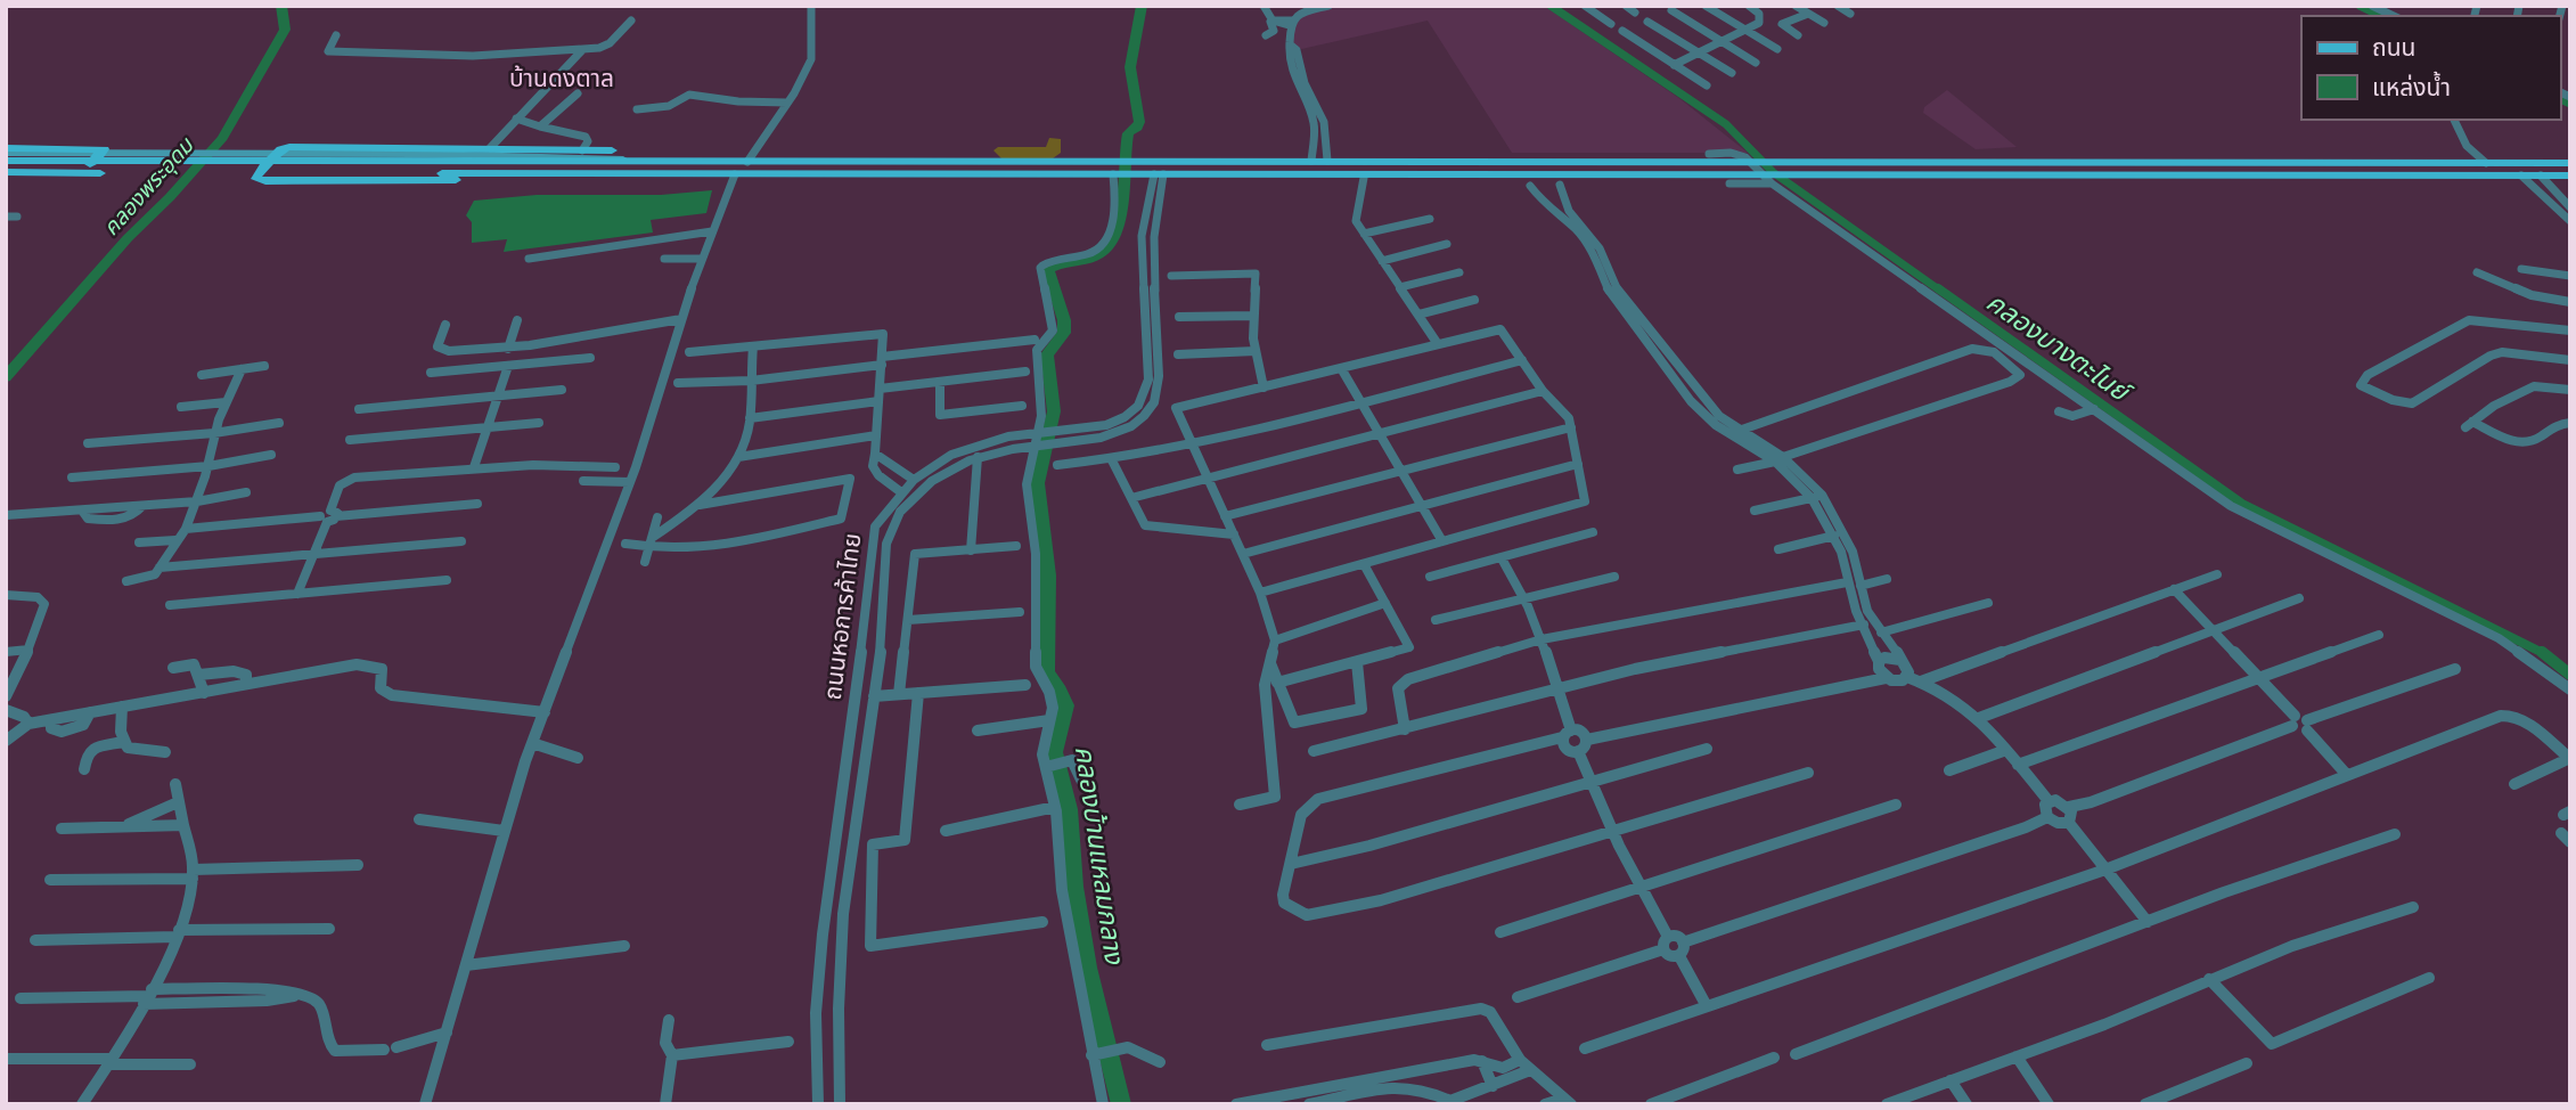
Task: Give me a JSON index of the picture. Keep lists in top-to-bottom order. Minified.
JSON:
{"streets":{"street":["ถนนหอการค้าไทย"]},"districts":["บ้านดงตาล"],"water":["คลองพระอุดม","คลองบางตะไนย์","คลองบ้านแหลมกลาง"],"legend":["ถนน","แหล่งน้ำ"]}
